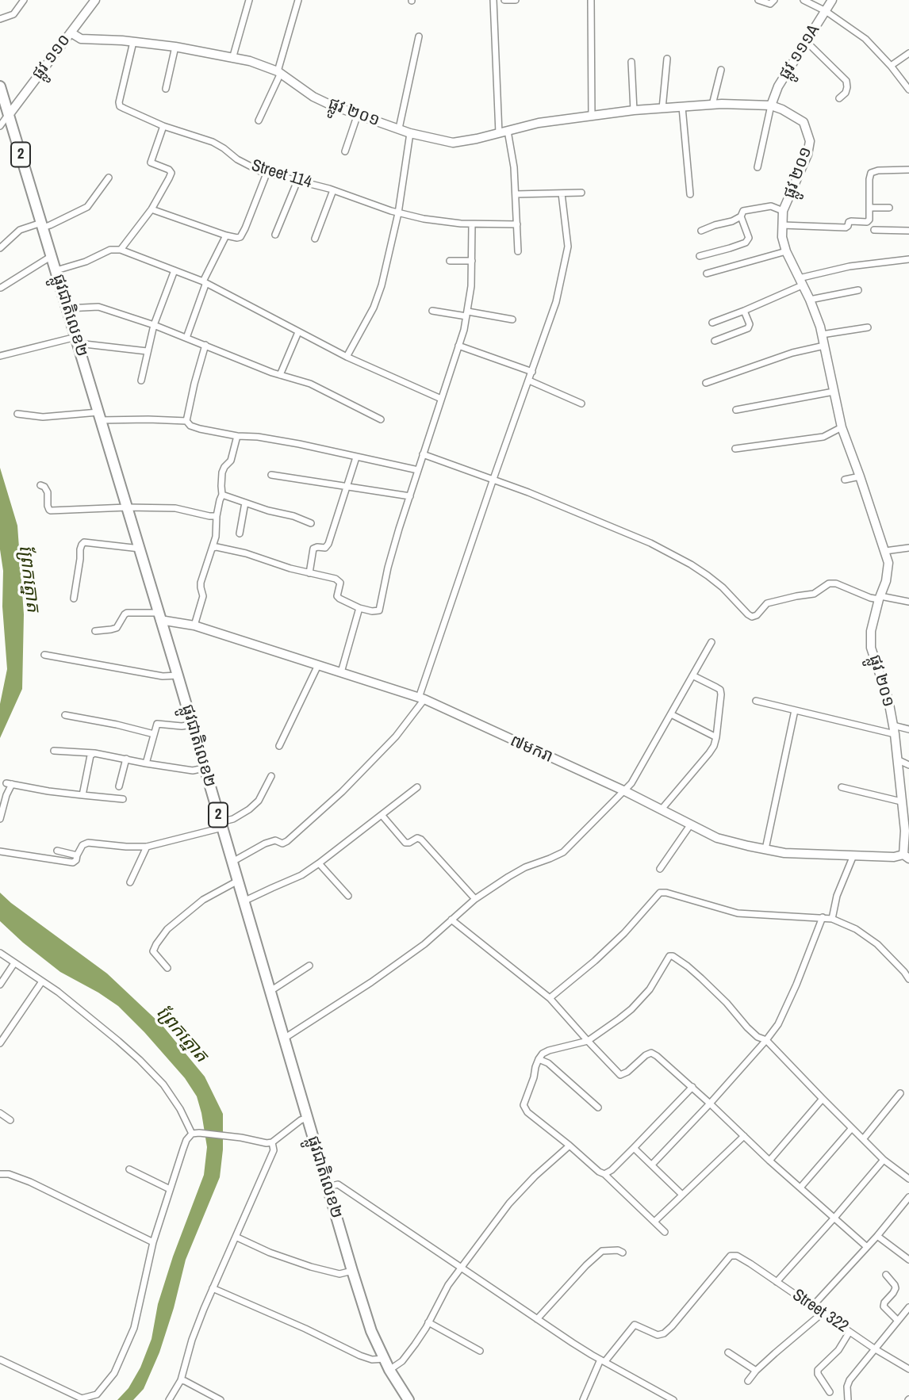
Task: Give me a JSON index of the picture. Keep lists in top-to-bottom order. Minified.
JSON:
{"streets":{"highway":["2","ផ្លូវជាតិលេខ២"],"street":["ផ្លូវ ១១១A","ផ្លូវ ១១០","ផ្លូវ ២០១","Street 114","៧មករា","Street 322"]},"crossings":[["ផ្លូវ ១១១A","ផ្លូវ ២០១"],["ផ្លូវ ១១០","ផ្លូវ ២០១"],["ផ្លូវ ១១០","ផ្លូវជាតិលេខ២"],["ផ្លូវ ២០១","Street 114"],["ផ្លូវ ២០១","៧មករា"],["ផ្លូវជាតិលេខ២","៧មករា"]],"water":["ព្រែកត្នោត"]}
